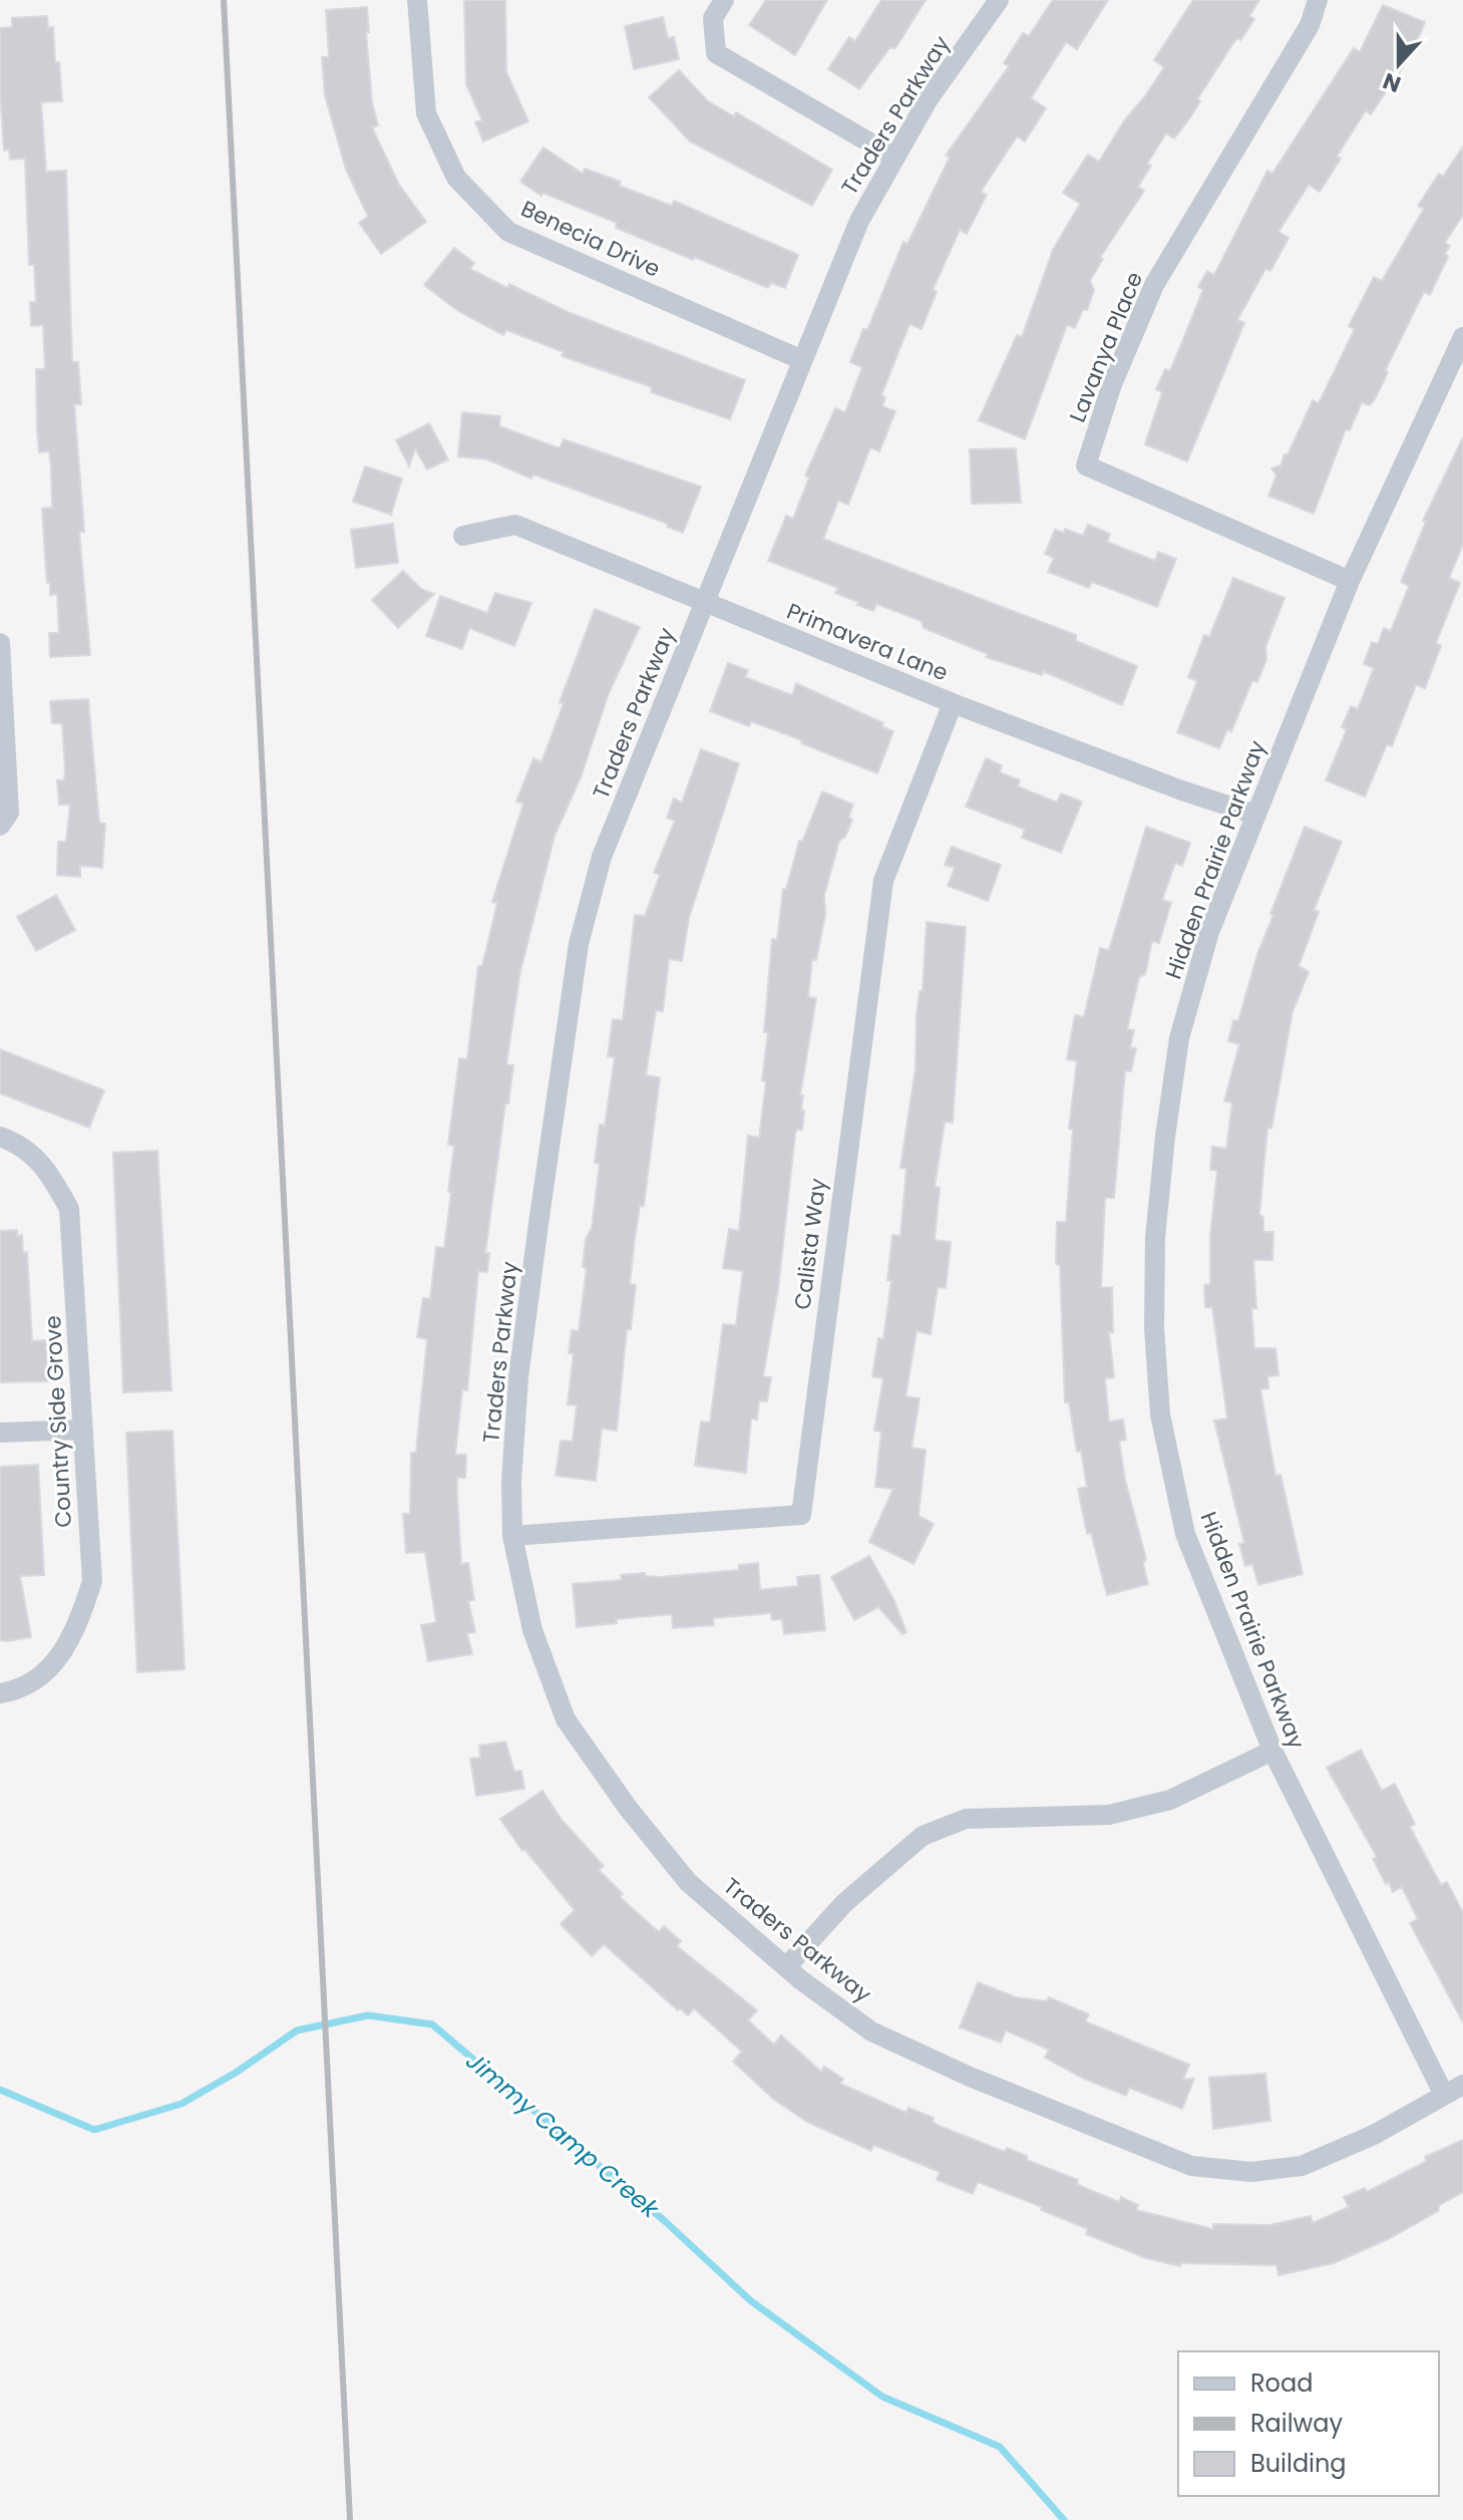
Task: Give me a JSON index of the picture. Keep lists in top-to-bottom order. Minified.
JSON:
{"streets":{"street":["Traders Parkway","Benecia Drive","Lavanya Place","Primavera Lane","Hidden Prairie Parkway","Calista Way","Country Side Grove"]},"crossings":[["Traders Parkway","Benecia Drive"],["Traders Parkway","Primavera Lane"],["Traders Parkway","Hidden Prairie Parkway"],["Traders Parkway","Calista Way"],["Lavanya Place","Hidden Prairie Parkway"],["Primavera Lane","Hidden Prairie Parkway"],["Primavera Lane","Calista Way"]],"water":["Jimmy Camp Creek"],"legend":["Road","Railway","Building"],"north":"bottom"}
